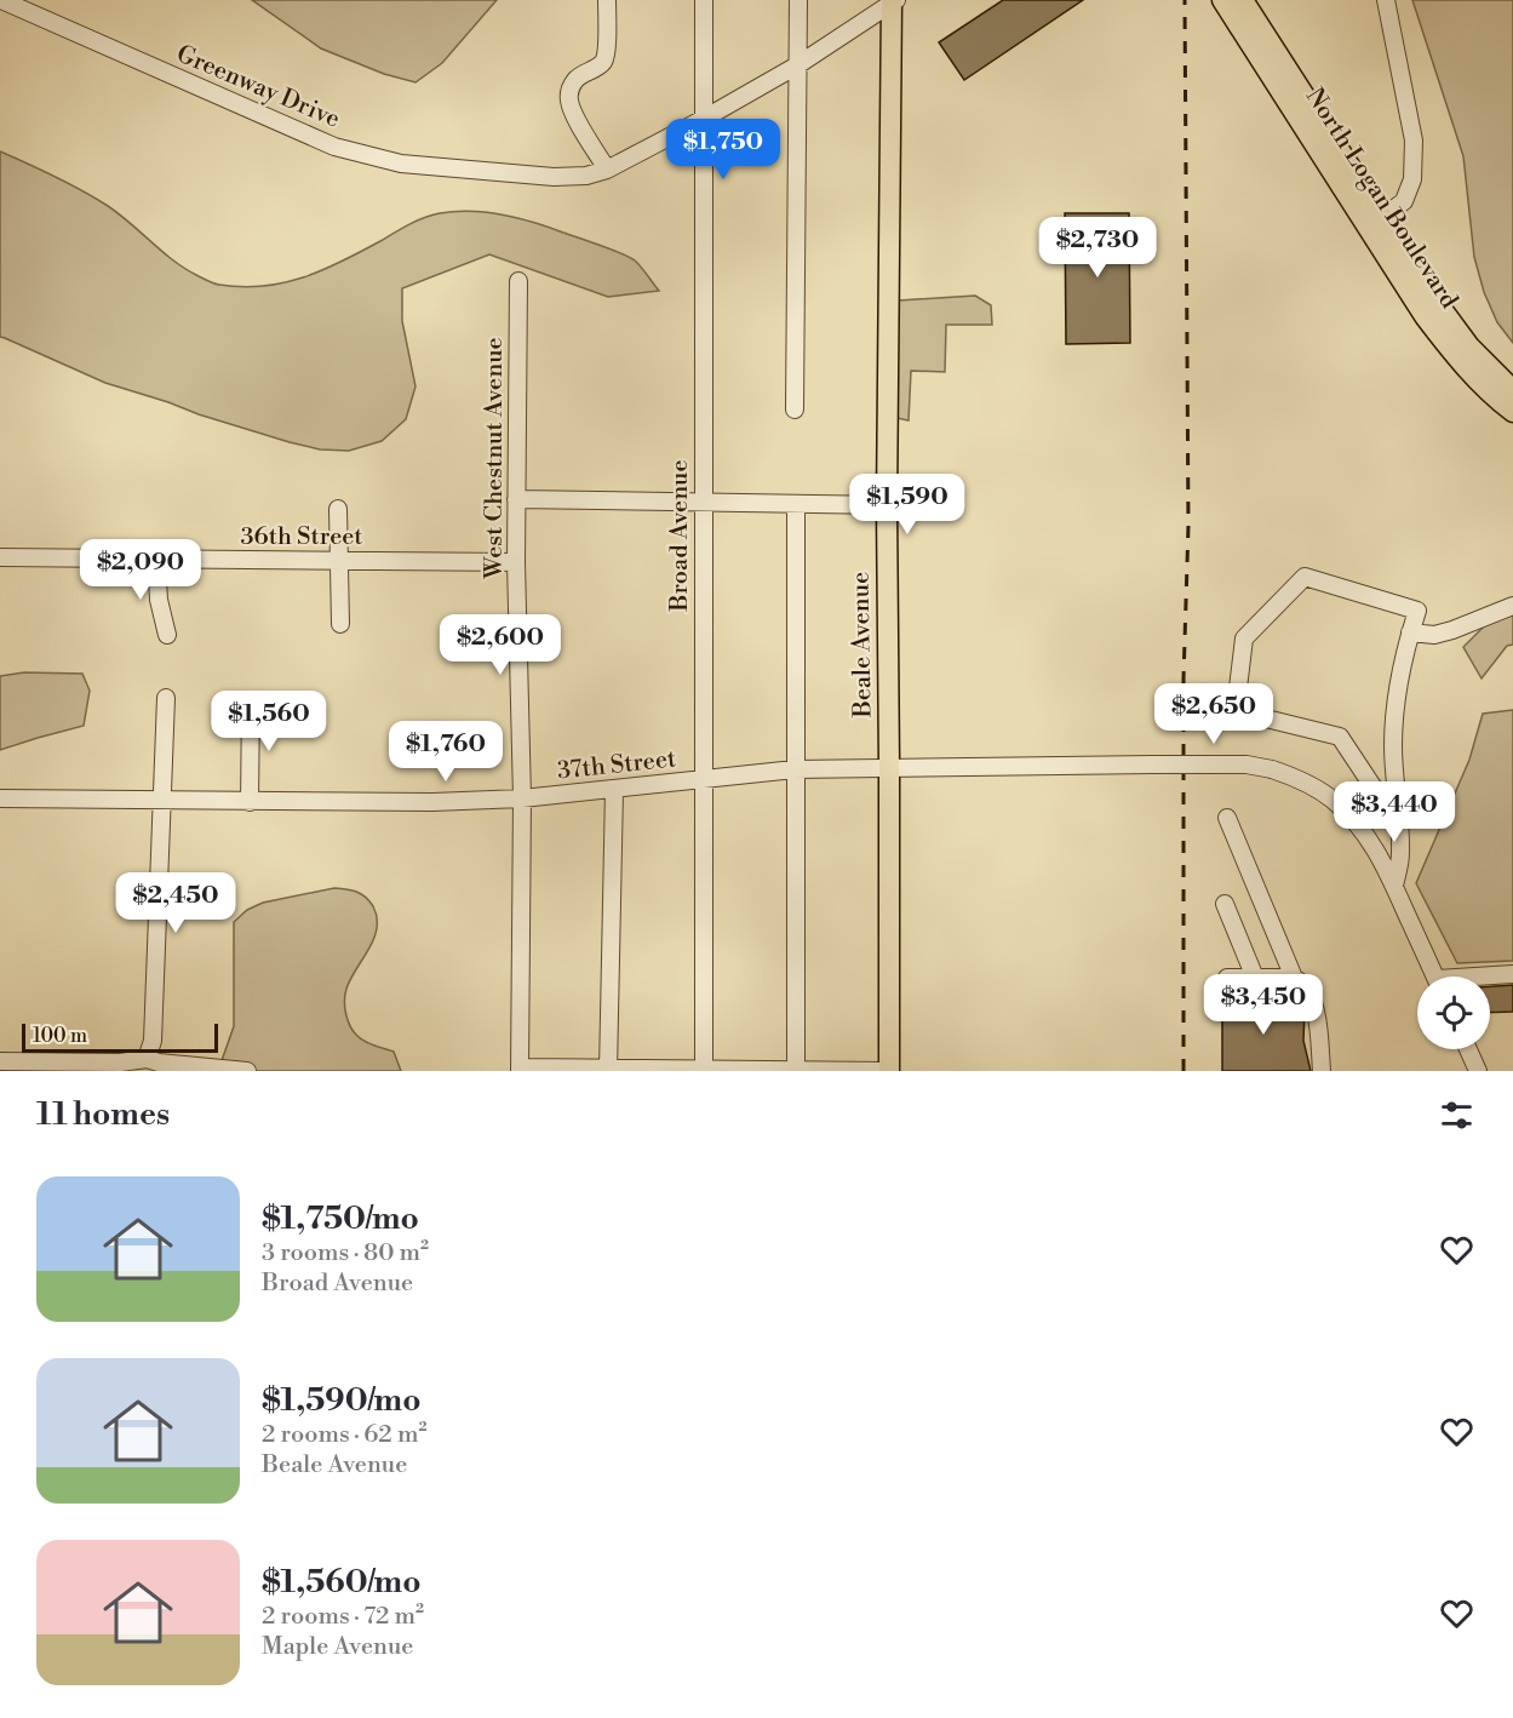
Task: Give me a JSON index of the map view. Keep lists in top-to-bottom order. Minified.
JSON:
{"streets":{"main road":["North Logan Boulevard","Beale Avenue"],"street":["Greenway Drive","West Chestnut Avenue","Broad Avenue","36th Street","37th Street"]},"crossings":[["Greenway Drive","Broad Avenue"],["Greenway Drive","Beale Avenue"],["West Chestnut Avenue","36th Street"],["West Chestnut Avenue","37th Street"],["Broad Avenue","37th Street"],["Beale Avenue","37th Street"]],"scale_bar":"100 m","page":{"price":["$1,750","$2,730","$1,590","$2,090","$2,600","$2,650","$1,560","$1,760","$3,440","$2,450","$3,450"],"scale":"100 m","heading":"11 homes","list":[{"name":"$1,750/mo","note":"3 rooms · 80 m² · Broad Avenue"},{"name":"$1,590/mo","note":"2 rooms · 62 m² · Beale Avenue"},{"name":"$1,560/mo","note":"2 rooms · 72 m² · Maple Avenue"}]}}
